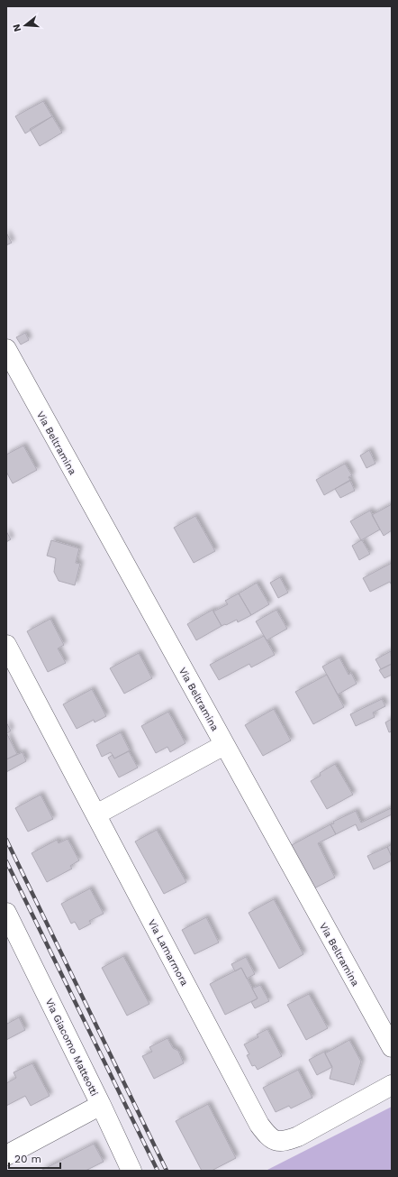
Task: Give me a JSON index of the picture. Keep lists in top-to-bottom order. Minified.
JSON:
{"streets":{"street":["Via Beltramina","Via Lamarmora","Via Giacomo Matteotti"]},"scale_bar":"20 m","north":"left"}
